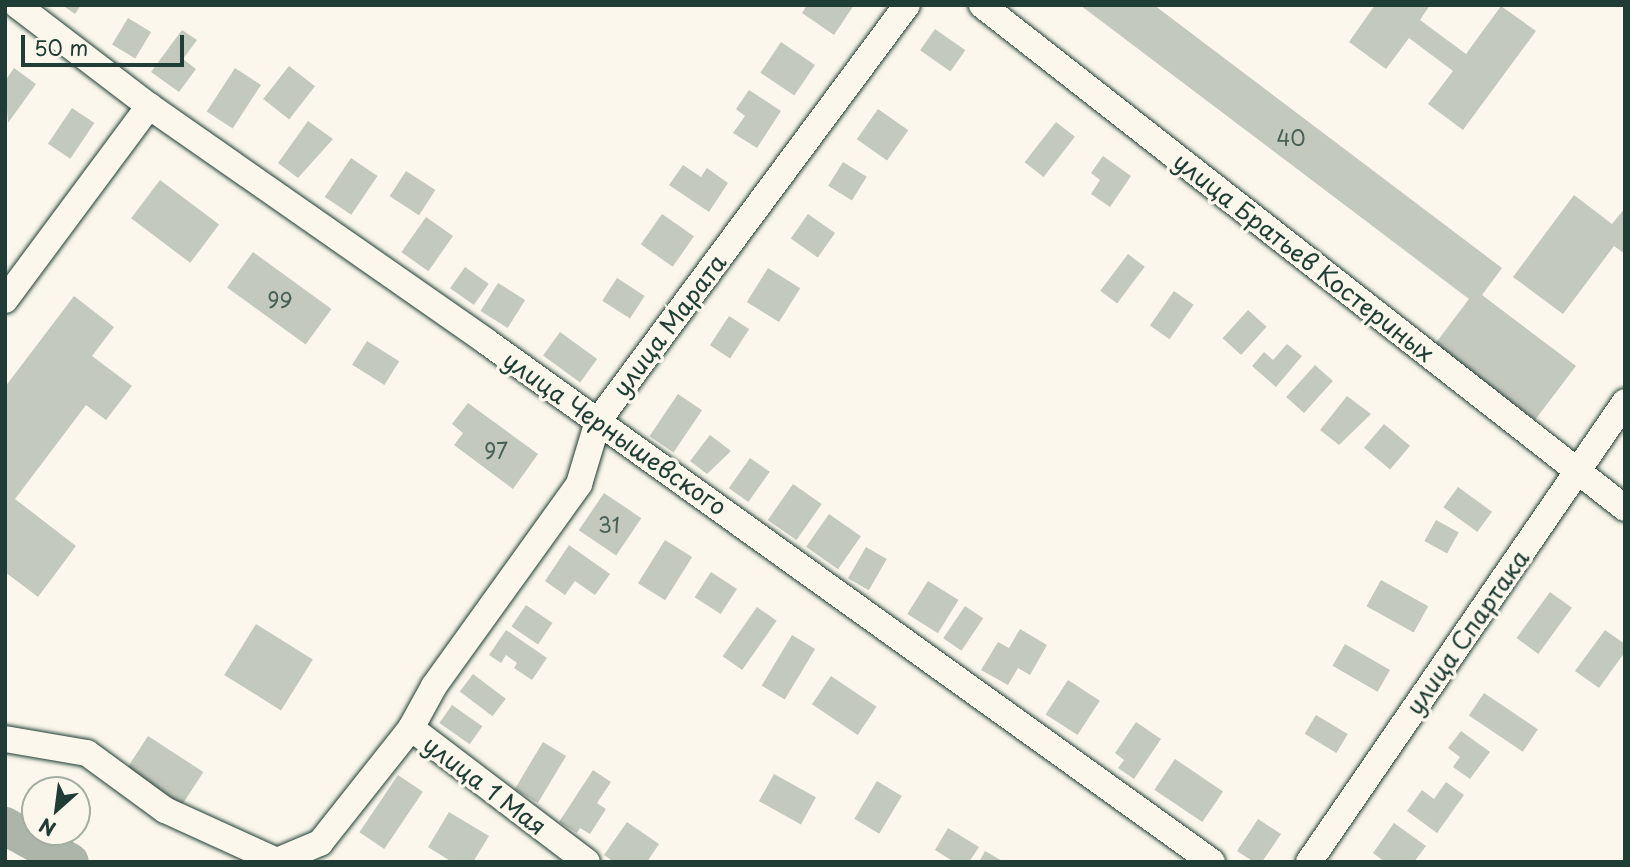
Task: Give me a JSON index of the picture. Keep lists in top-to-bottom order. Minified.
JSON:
{"streets":{"street":["улица Братьев Костериных","улица Марата","улица Чернышевского","улица Спартака","улица 1 Мая"]},"crossings":[["улица Братьев Костериных","улица Спартака"],["улица Марата","улица Чернышевского"],["улица Марата","улица 1 Мая"]],"house_numbers":["40","99","97","31"],"scale_bar":"50 m","north":"bottom left"}
